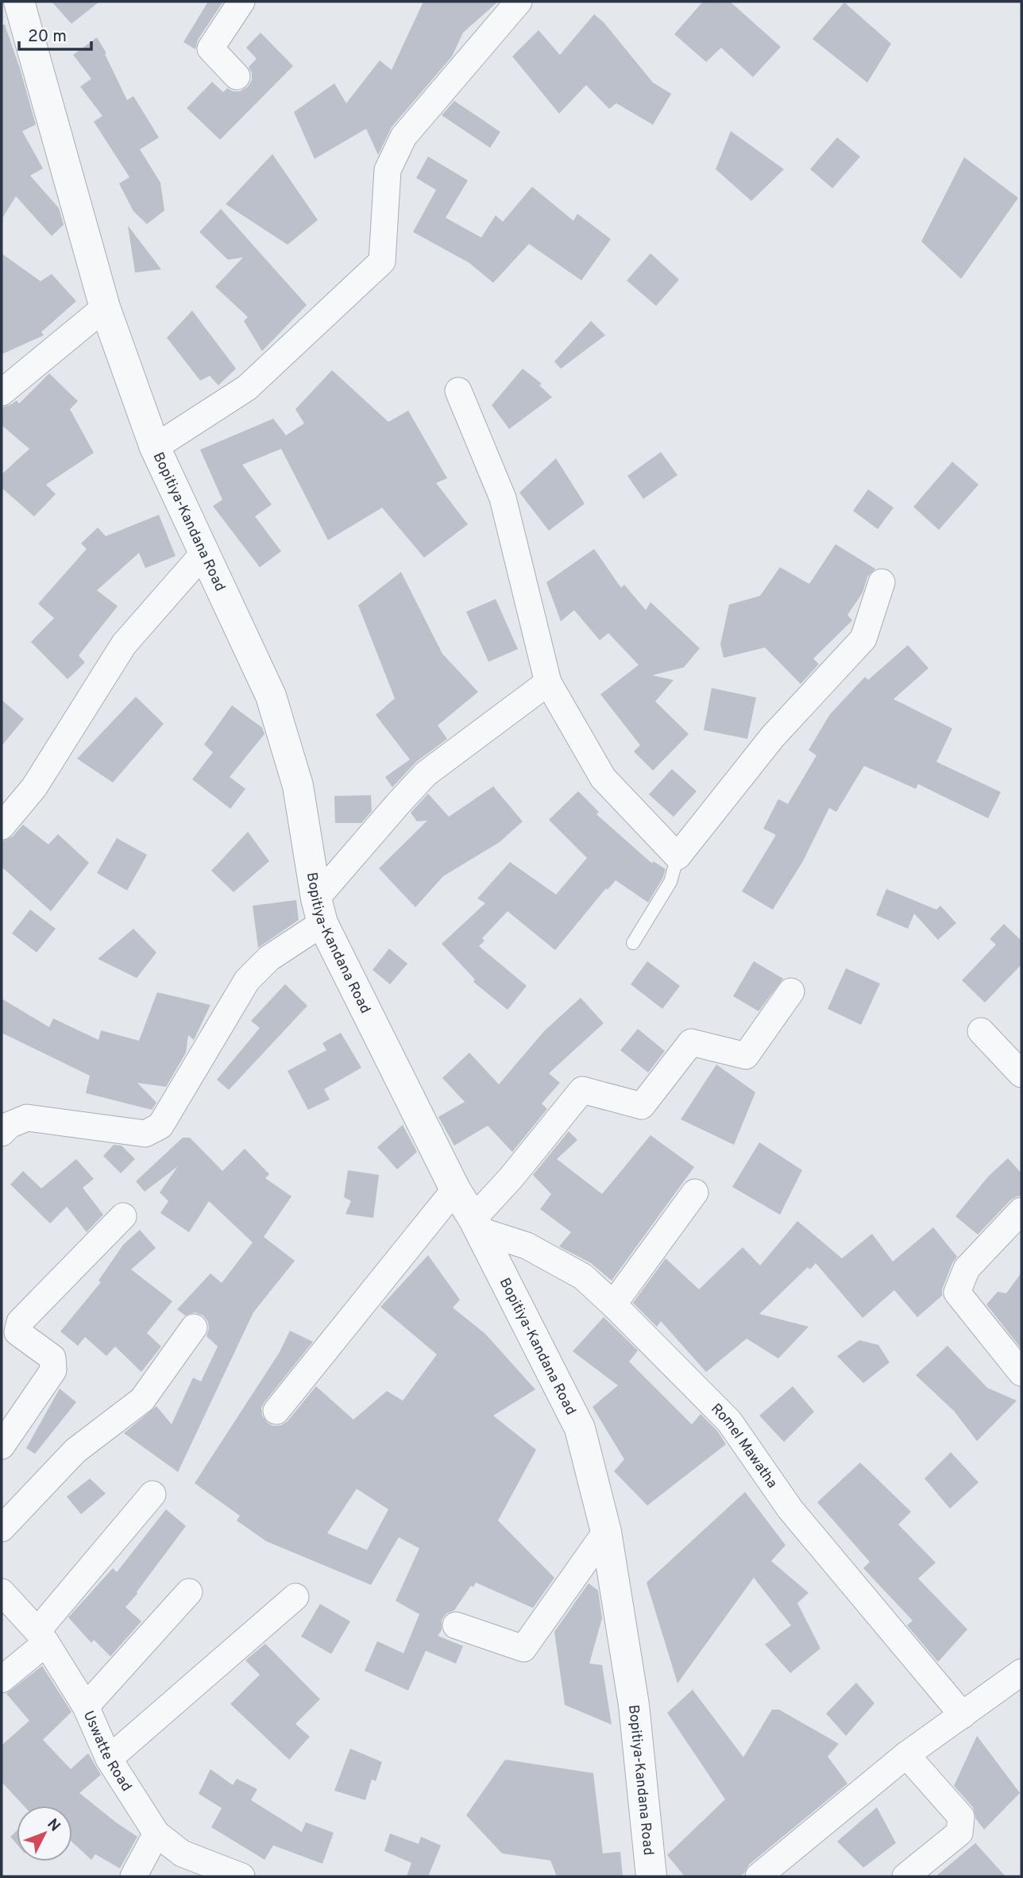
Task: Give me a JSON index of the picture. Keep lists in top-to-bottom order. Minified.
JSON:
{"streets":{"street":["Bopitiya-Kandana Road","Romel Mawatha","Uswatte Road"]},"crossings":[["Bopitiya-Kandana Road","Romel Mawatha"]],"scale_bar":"20 m","north":"top right"}
